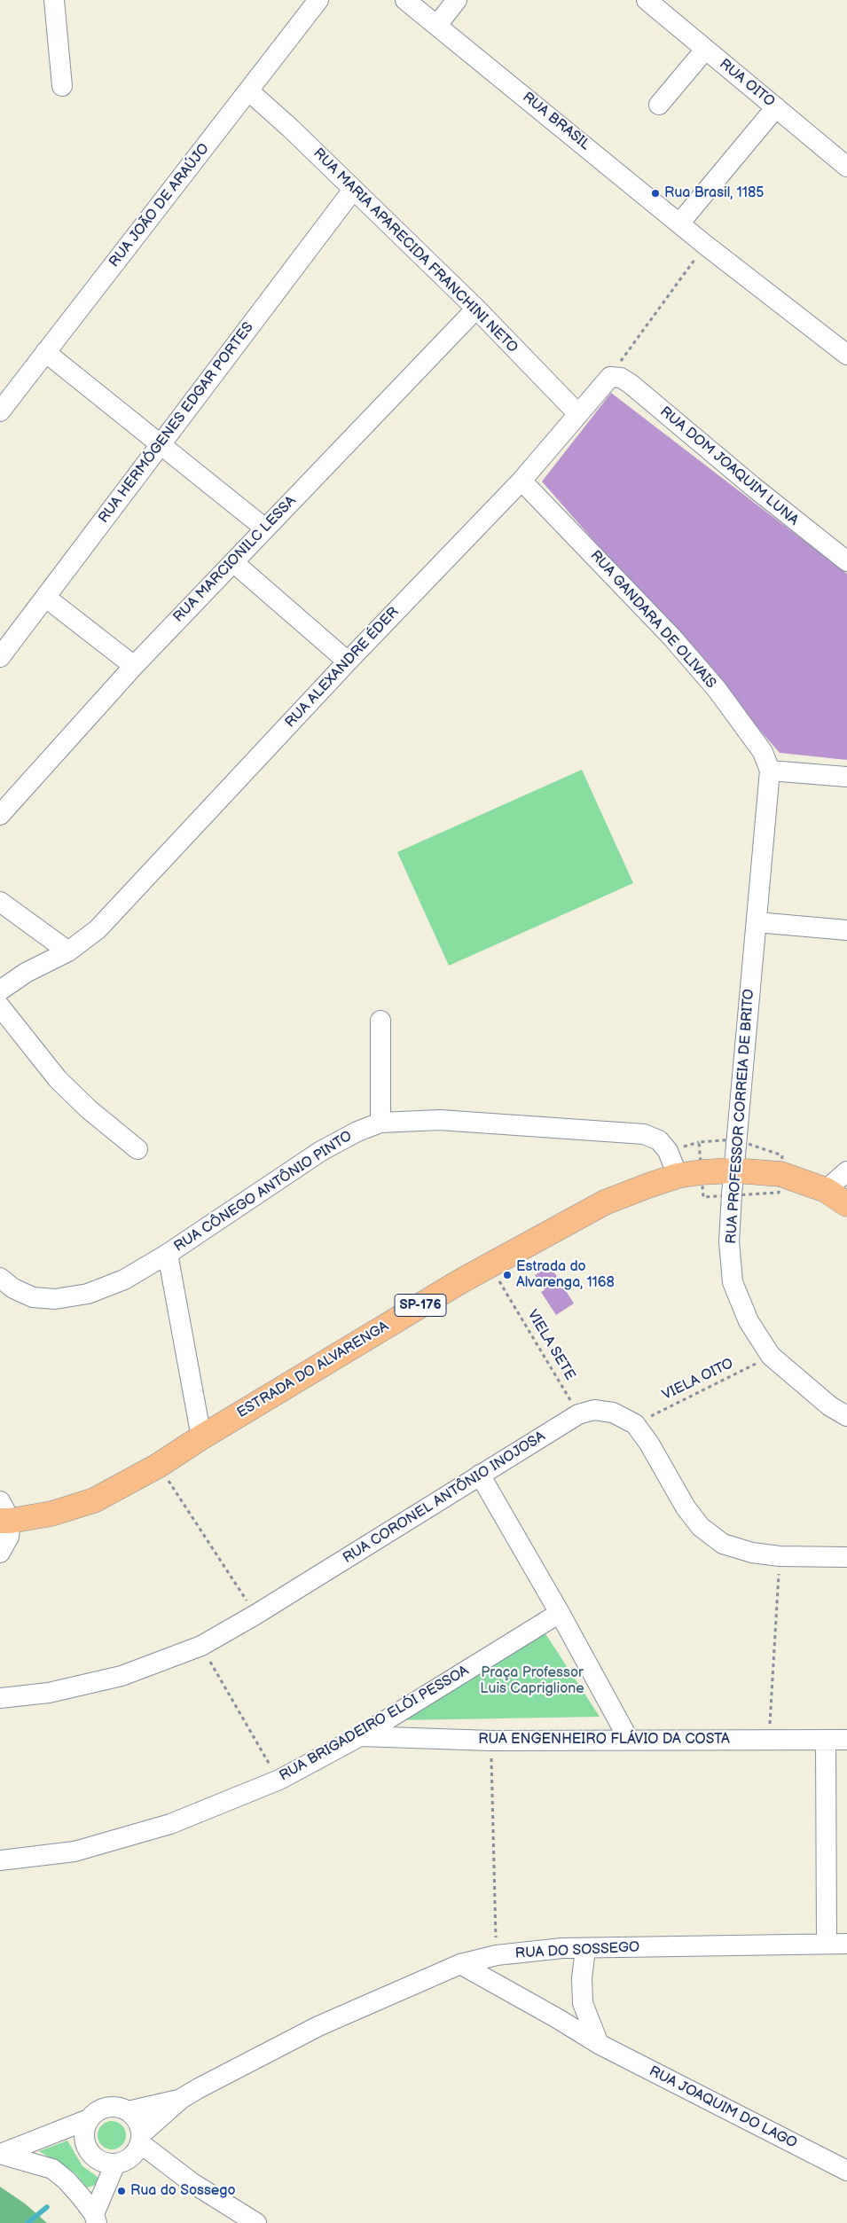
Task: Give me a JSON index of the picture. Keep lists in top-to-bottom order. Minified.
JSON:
{"streets":{"main road":["SP-176","ESTRADA DO ALVARENGA"],"street":["RUA OITO","RUA BRASIL","RUA JOÃO DE ARAÚJO","RUA MARIA APARECIDA FRANCHINI NETO","RUA HERMÓGENES EDGAR PORTES","RUA DOM JOAQUIM LUNA","RUA MARCIONILC LESSA","RUA GANDARA DE OLIVAIS","RUA ALEXANDRE ÉDER","RUA PROFESSOR CORREIA DE BRITO","RUA CÔNEGO ANTÔNIO PINTO","RUA CORONEL ANTÔNIO INOJOSA","RUA BRIGADEIRO ELÓI PESSOA","RUA ENGENHEIRO FLÁVIO DA COSTA","RUA DO SOSSEGO","RUA JOAQUIM DO LAGO"],"path":["VIELA SETE","VIELA OITO"]},"crossings":[["RUA JOÃO DE ARAÚJO","RUA MARIA APARECIDA FRANCHINI NETO"],["RUA MARIA APARECIDA FRANCHINI NETO","RUA HERMÓGENES EDGAR PORTES"],["RUA MARIA APARECIDA FRANCHINI NETO","RUA MARCIONILC LESSA"],["RUA MARIA APARECIDA FRANCHINI NETO","RUA ALEXANDRE ÉDER"],["RUA DOM JOAQUIM LUNA","RUA ALEXANDRE ÉDER"],["RUA GANDARA DE OLIVAIS","RUA ALEXANDRE ÉDER"],["RUA GANDARA DE OLIVAIS","RUA PROFESSOR CORREIA DE BRITO"],["RUA PROFESSOR CORREIA DE BRITO","ESTRADA DO ALVARENGA"],["RUA PROFESSOR CORREIA DE BRITO","VIELA OITO"],["RUA CÔNEGO ANTÔNIO PINTO","ESTRADA DO ALVARENGA"],["VIELA SETE","ESTRADA DO ALVARENGA"],["VIELA SETE","RUA CORONEL ANTÔNIO INOJOSA"],["VIELA OITO","RUA CORONEL ANTÔNIO INOJOSA"],["RUA BRIGADEIRO ELÓI PESSOA","RUA ENGENHEIRO FLÁVIO DA COSTA"],["RUA DO SOSSEGO","RUA JOAQUIM DO LAGO"]],"parks":["Praça Professor Luis Capriglione"],"places":["Rua Brasil, 1185","Estrada do Alvarenga, 1168","Rua do Sossego"]}
